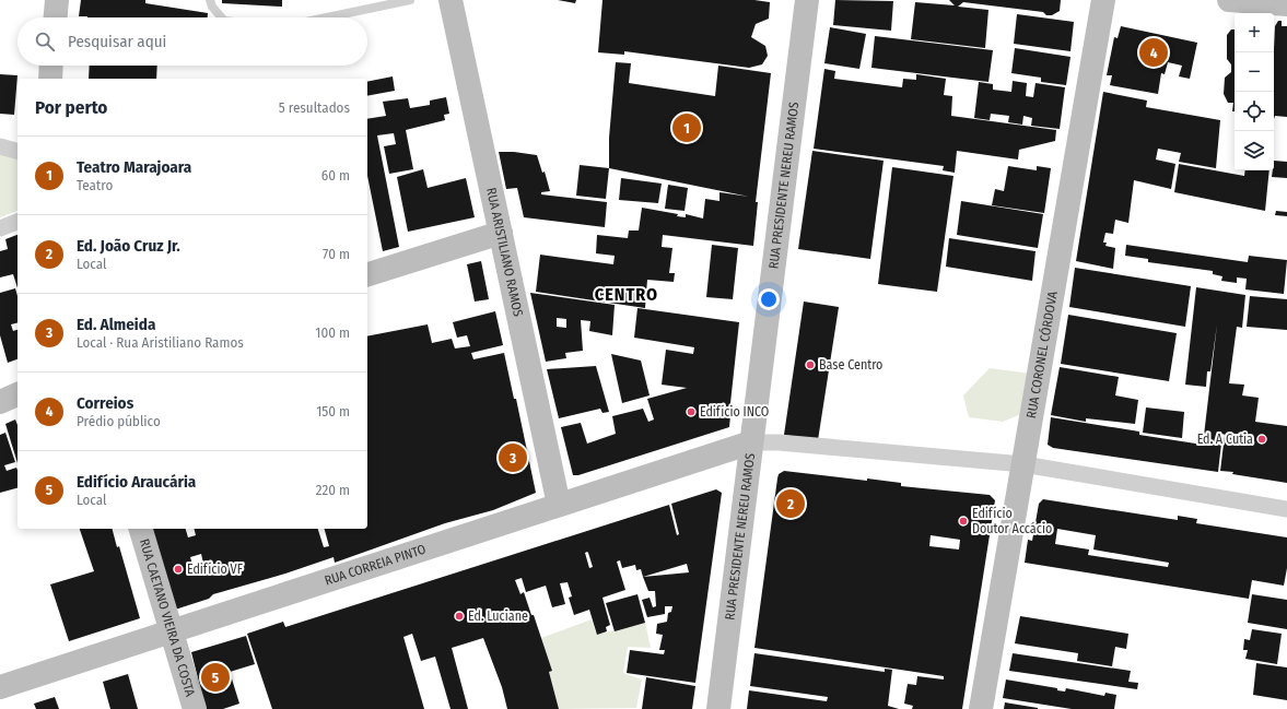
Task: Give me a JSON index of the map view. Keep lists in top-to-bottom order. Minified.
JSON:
{"streets":{"street":["RUA PRESIDENTE NEREU RAMOS","RUA ARISTILIANO RAMOS","RUA CORONEL CÓRDOVA","RUA CORREIA PINTO","RUA CAETANO VIEIRA DA COSTA"]},"crossings":[["RUA PRESIDENTE NEREU RAMOS","RUA CORREIA PINTO"],["RUA ARISTILIANO RAMOS","RUA CORREIA PINTO"],["RUA CORREIA PINTO","RUA CAETANO VIEIRA DA COSTA"]],"districts":["CENTRO"],"places":["Base Centro","Edifício INCO","Ed. A Cutia","Edifício Doutor Accácio","Edifício VF","Ed. Luciane"],"page":{"map_buttons":["+","−"],"search":"Pesquisar aqui","pins":["4","1","3","2","5"],"heading":["Por perto","5 resultados"],"list":[{"mark":"1","name":"Teatro Marajoara","note":"Teatro","value":"60 m"},{"mark":"2","name":"Ed. João Cruz Jr.","note":"Local","value":"70 m"},{"mark":"3","name":"Ed. Almeida","note":"Local · Rua Aristiliano Ramos","value":"100 m"},{"mark":"4","name":"Correios","note":"Prédio público","value":"150 m"},{"mark":"5","name":"Edifício Araucária","note":"Local","value":"220 m"}]}}
